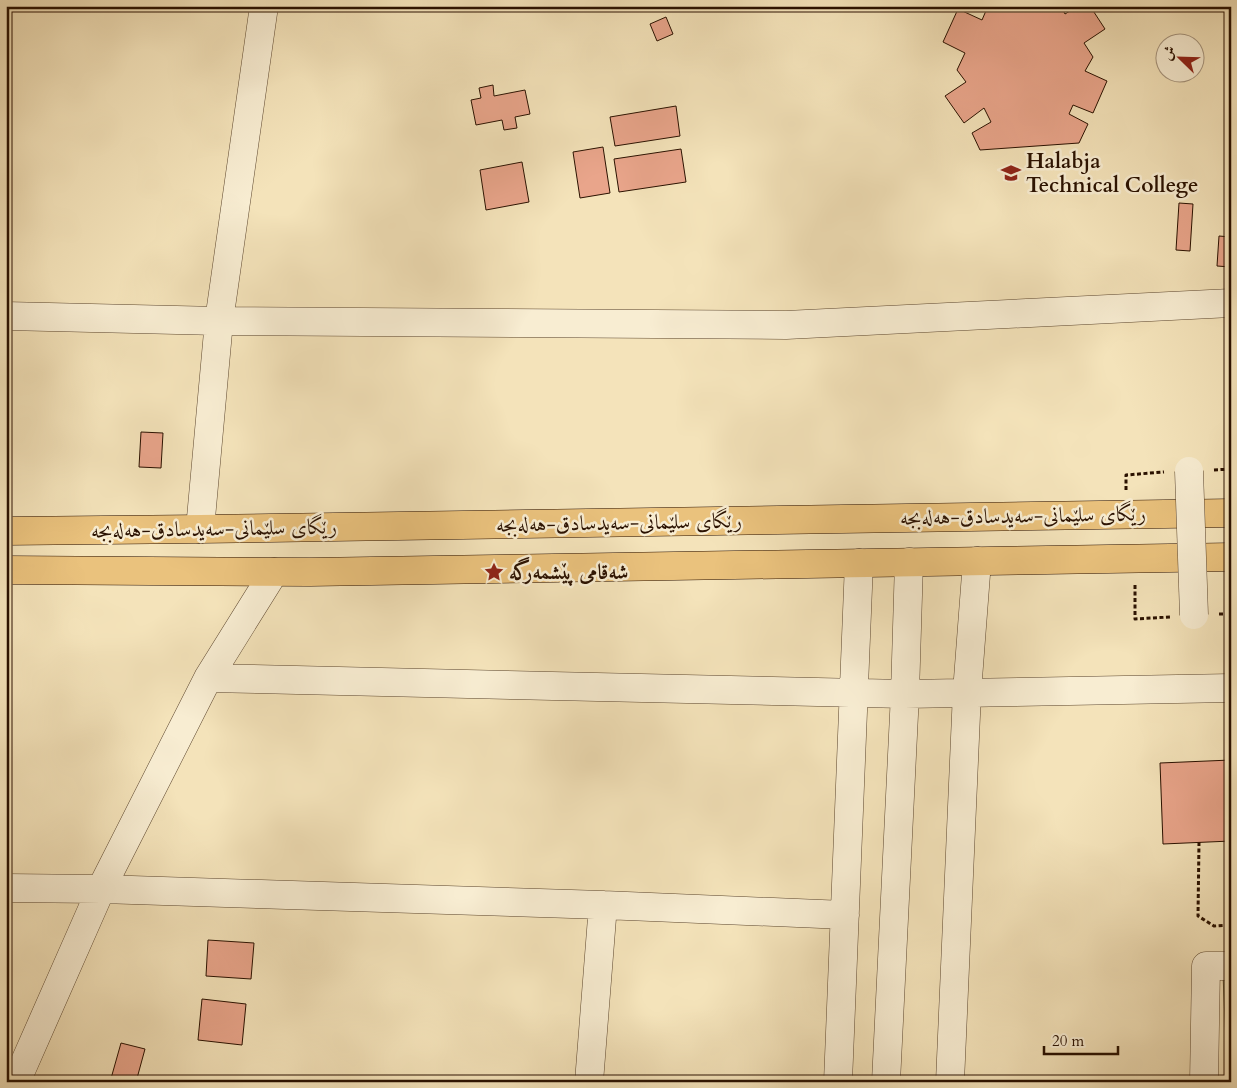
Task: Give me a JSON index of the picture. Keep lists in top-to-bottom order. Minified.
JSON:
{"streets":{"highway":["رێگای سلێمانی-سەیدسادق-هەلەبجە"]},"places":{"school or university":["Halabja Technical College"],"place":["شەقامی پێشمەرگە"]},"scale_bar":"20 m","north":"top left"}
